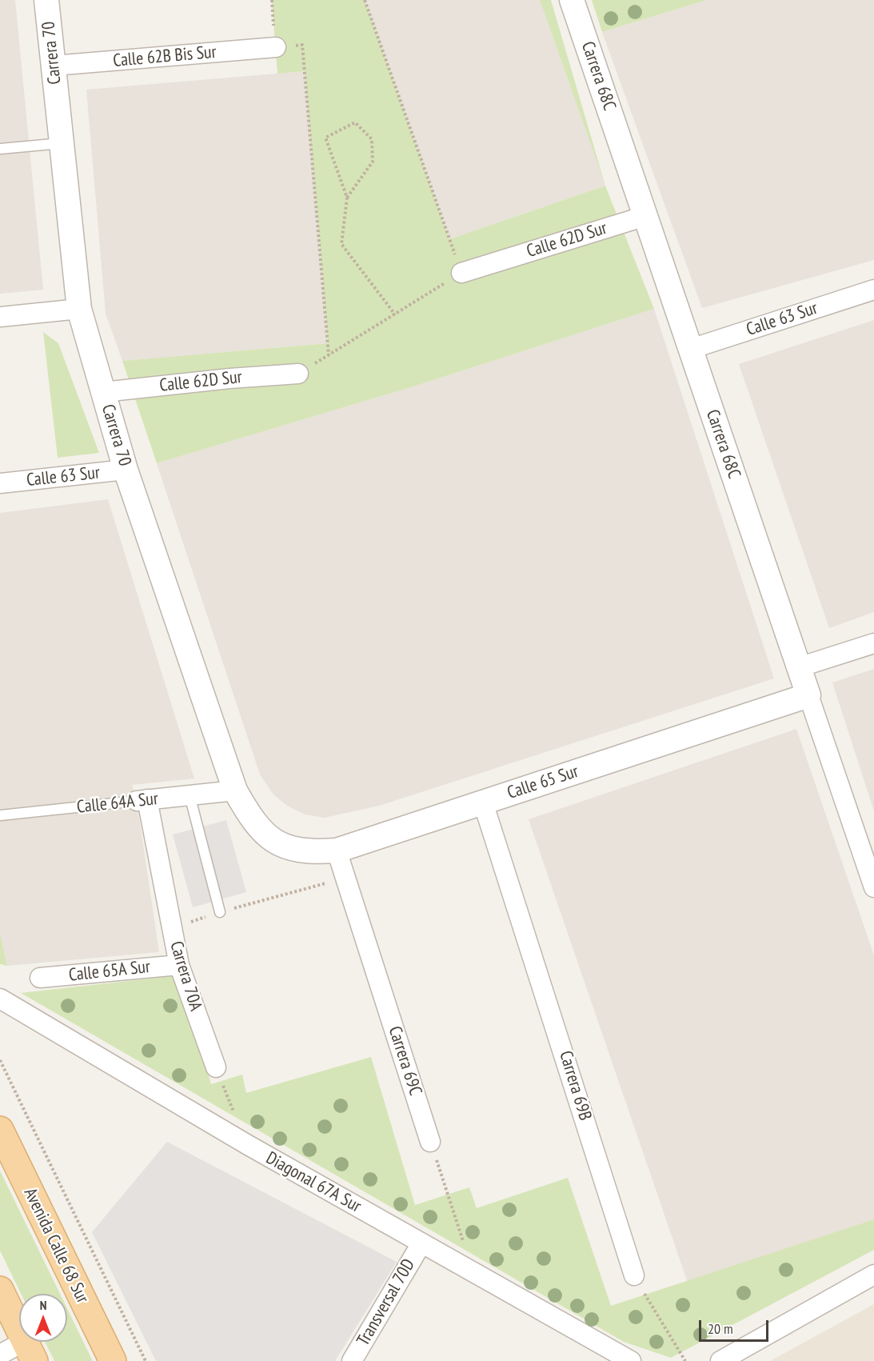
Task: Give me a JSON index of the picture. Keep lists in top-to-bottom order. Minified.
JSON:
{"streets":{"main road":["Avenida Calle 68 Sur"],"street":["Carrera 70","Calle 62B Bis Sur","Carrera 68C","Calle 62D Sur","Calle 63 Sur","Calle 65 Sur","Calle 64A Sur","Calle 65A Sur","Carrera 70A","Carrera 69C","Carrera 69B","Diagonal 67A Sur","Transversal 70D"]},"crossings":[["Carrera 70","Calle 62B Bis Sur"],["Carrera 70","Calle 62D Sur"],["Carrera 70","Calle 63 Sur"],["Carrera 70","Calle 65 Sur"],["Carrera 70","Calle 64A Sur"],["Carrera 68C","Calle 62D Sur"],["Carrera 68C","Calle 63 Sur"],["Carrera 68C","Calle 65 Sur"],["Calle 65 Sur","Carrera 69C"],["Calle 65 Sur","Carrera 69B"],["Calle 64A Sur","Carrera 70A"],["Calle 65A Sur","Carrera 70A"],["Diagonal 67A Sur","Transversal 70D"]],"scale_bar":"20 m","north":"top"}
